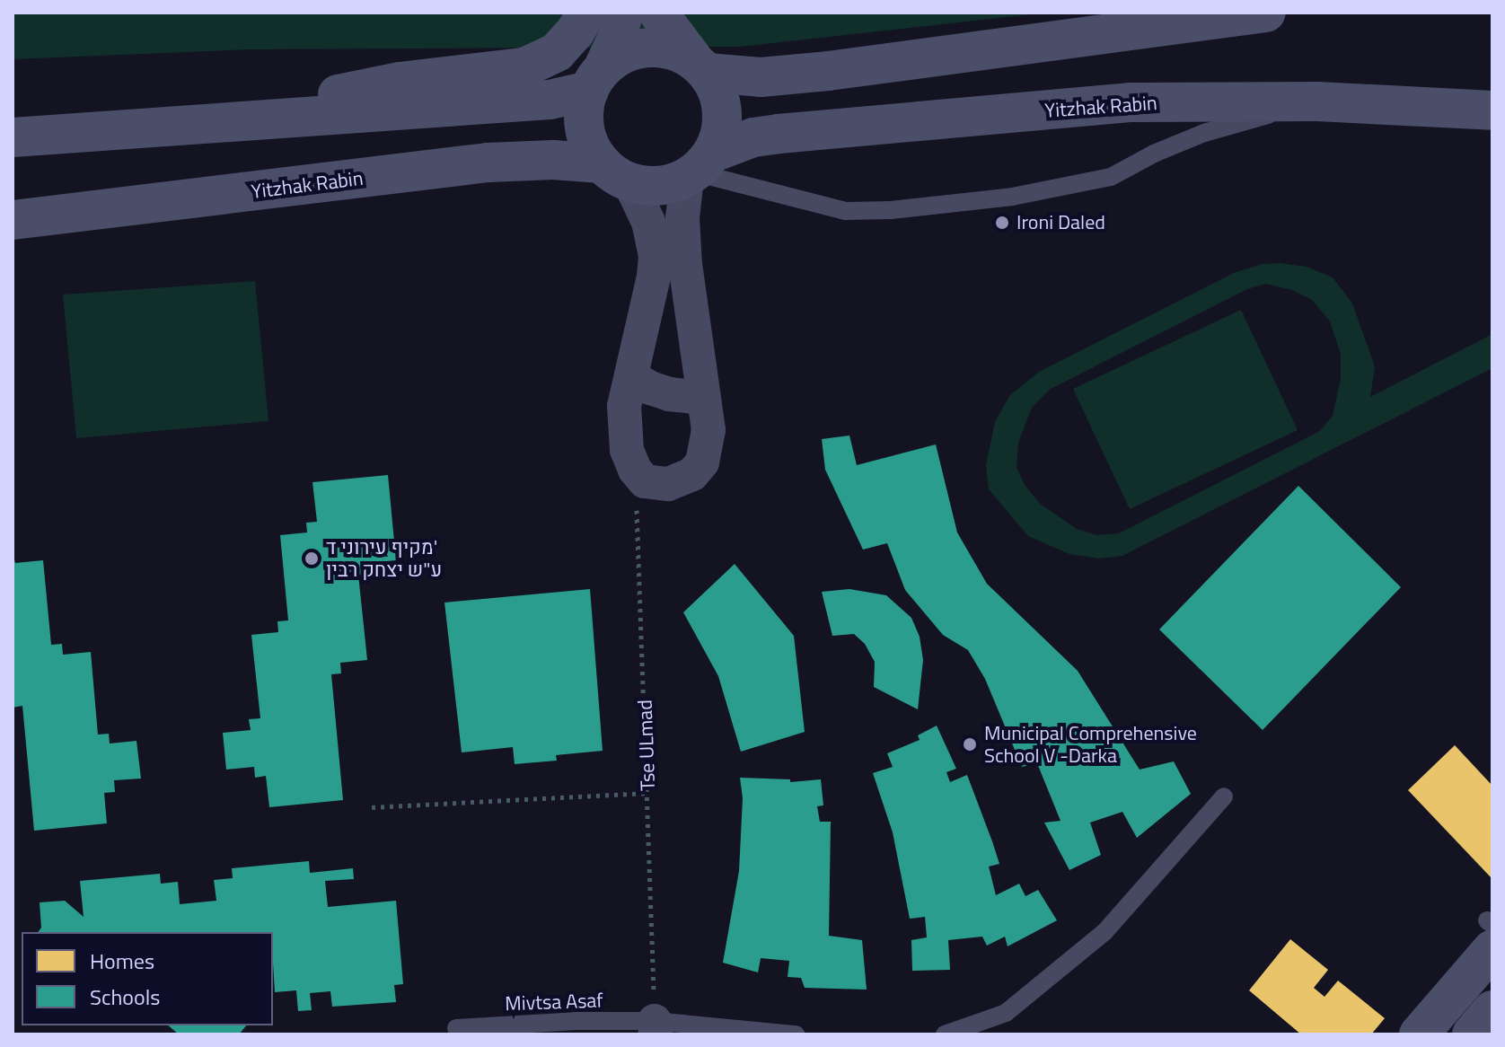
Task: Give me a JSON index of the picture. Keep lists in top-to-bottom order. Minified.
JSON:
{"streets":{"main road":["Yitzhak Rabin"],"lane":["Mivtsa Asaf"],"path":["Tse ULmad"]},"crossings":[["Tse ULmad","Mivtsa Asaf"]],"places":["Ironi Daled","מקיף עירוני ד' ע\"ש יצחק רבין","Municipal Comprehensive School V -Darka"],"legend":["Homes","Schools"]}
